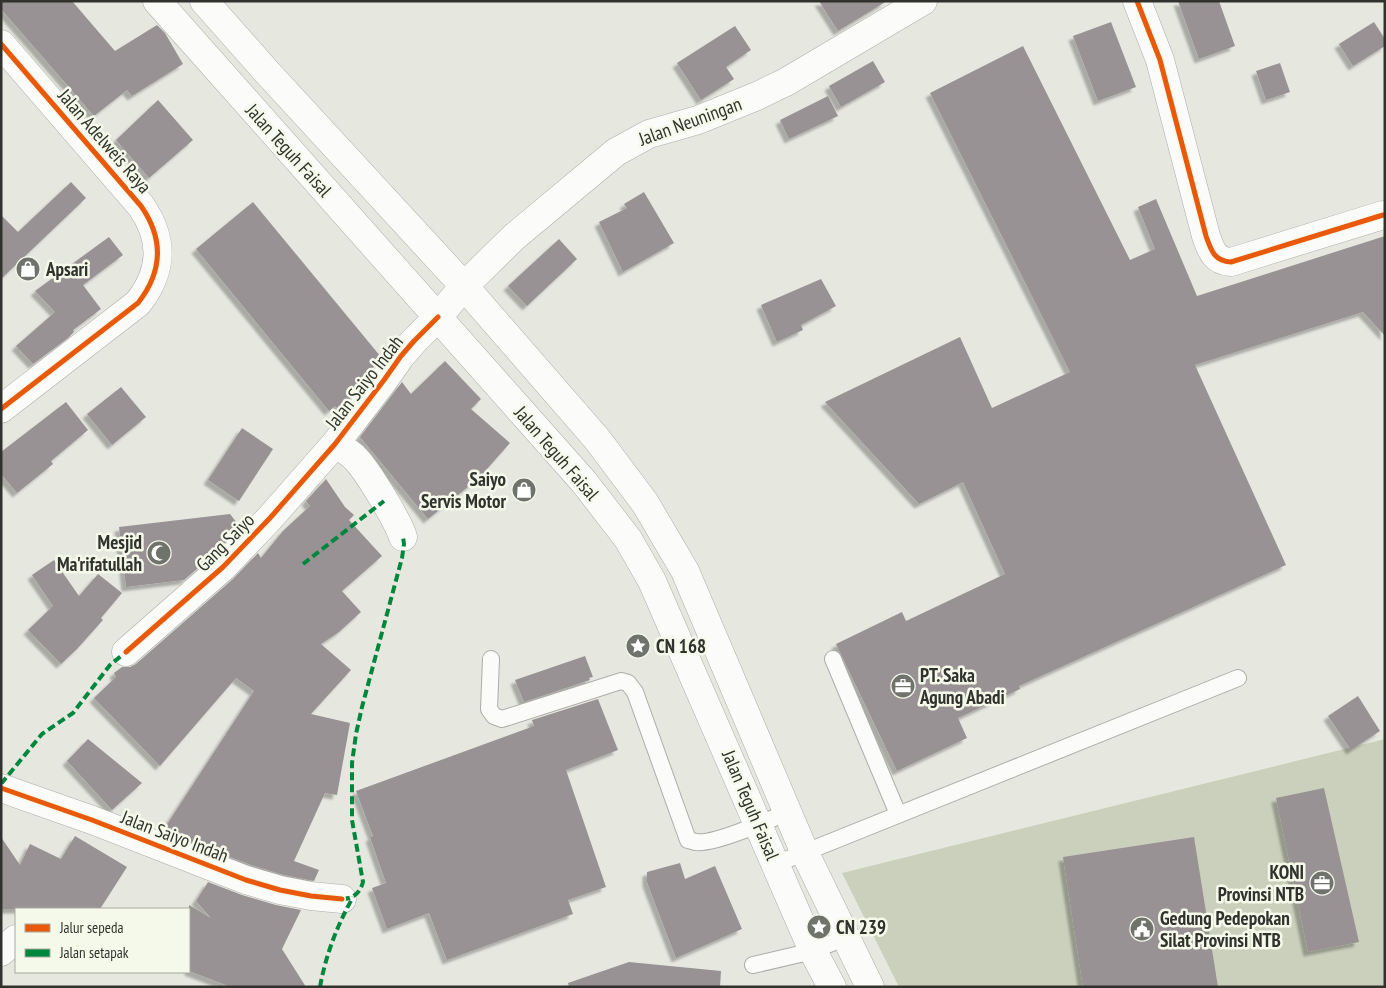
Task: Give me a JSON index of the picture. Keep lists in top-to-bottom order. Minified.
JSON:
{"streets":{"main road":["Jalan Neuningan","Jalan Adelweis Raya","Jalan Teguh Faisal","Jalan Saiyo Indah","Gang Saiyo"]},"crossings":[["Jalan Neuningan","Jalan Teguh Faisal"],["Jalan Neuningan","Jalan Saiyo Indah"],["Jalan Teguh Faisal","Jalan Saiyo Indah"],["Jalan Saiyo Indah","Gang Saiyo"]],"places":{"shop":["Apsari","Saiyo Servis Motor"],"mosque":["Mesjid Ma'rifatullah"],"place":["CN 168","CN 239"],"office":["PT. Saka Agung Abadi","KONI Provinsi NTB"],"public building":["Gedung Pedepokan Silat Provinsi NTB"]},"legend":["Jalur sepeda","Jalan setapak"]}
